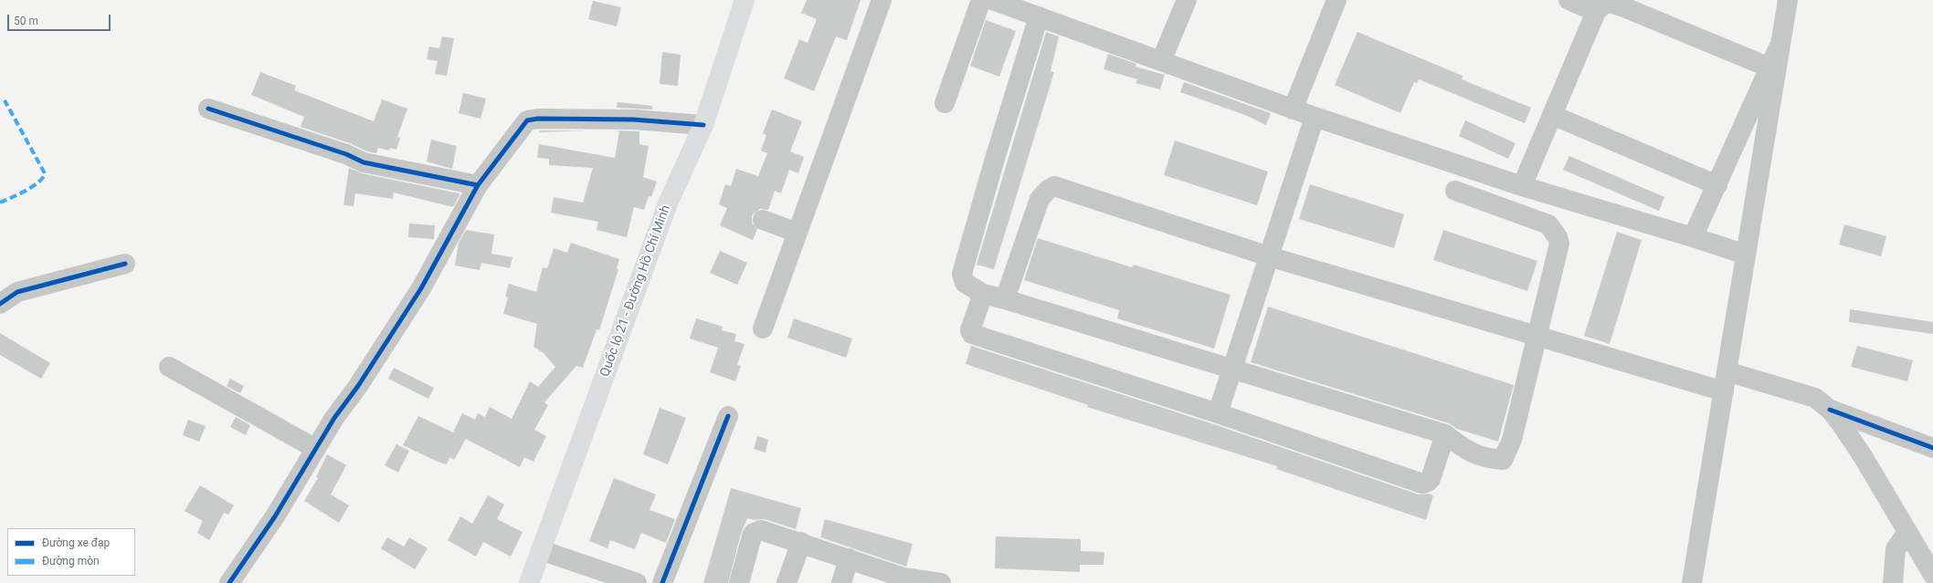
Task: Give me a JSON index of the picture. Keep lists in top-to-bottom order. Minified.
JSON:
{"streets":{"highway":["Quốc lộ 21 - Đường Hồ Chí Minh"]},"legend":["Đường xe đạp","Đường mòn"],"scale_bar":"50 m"}
